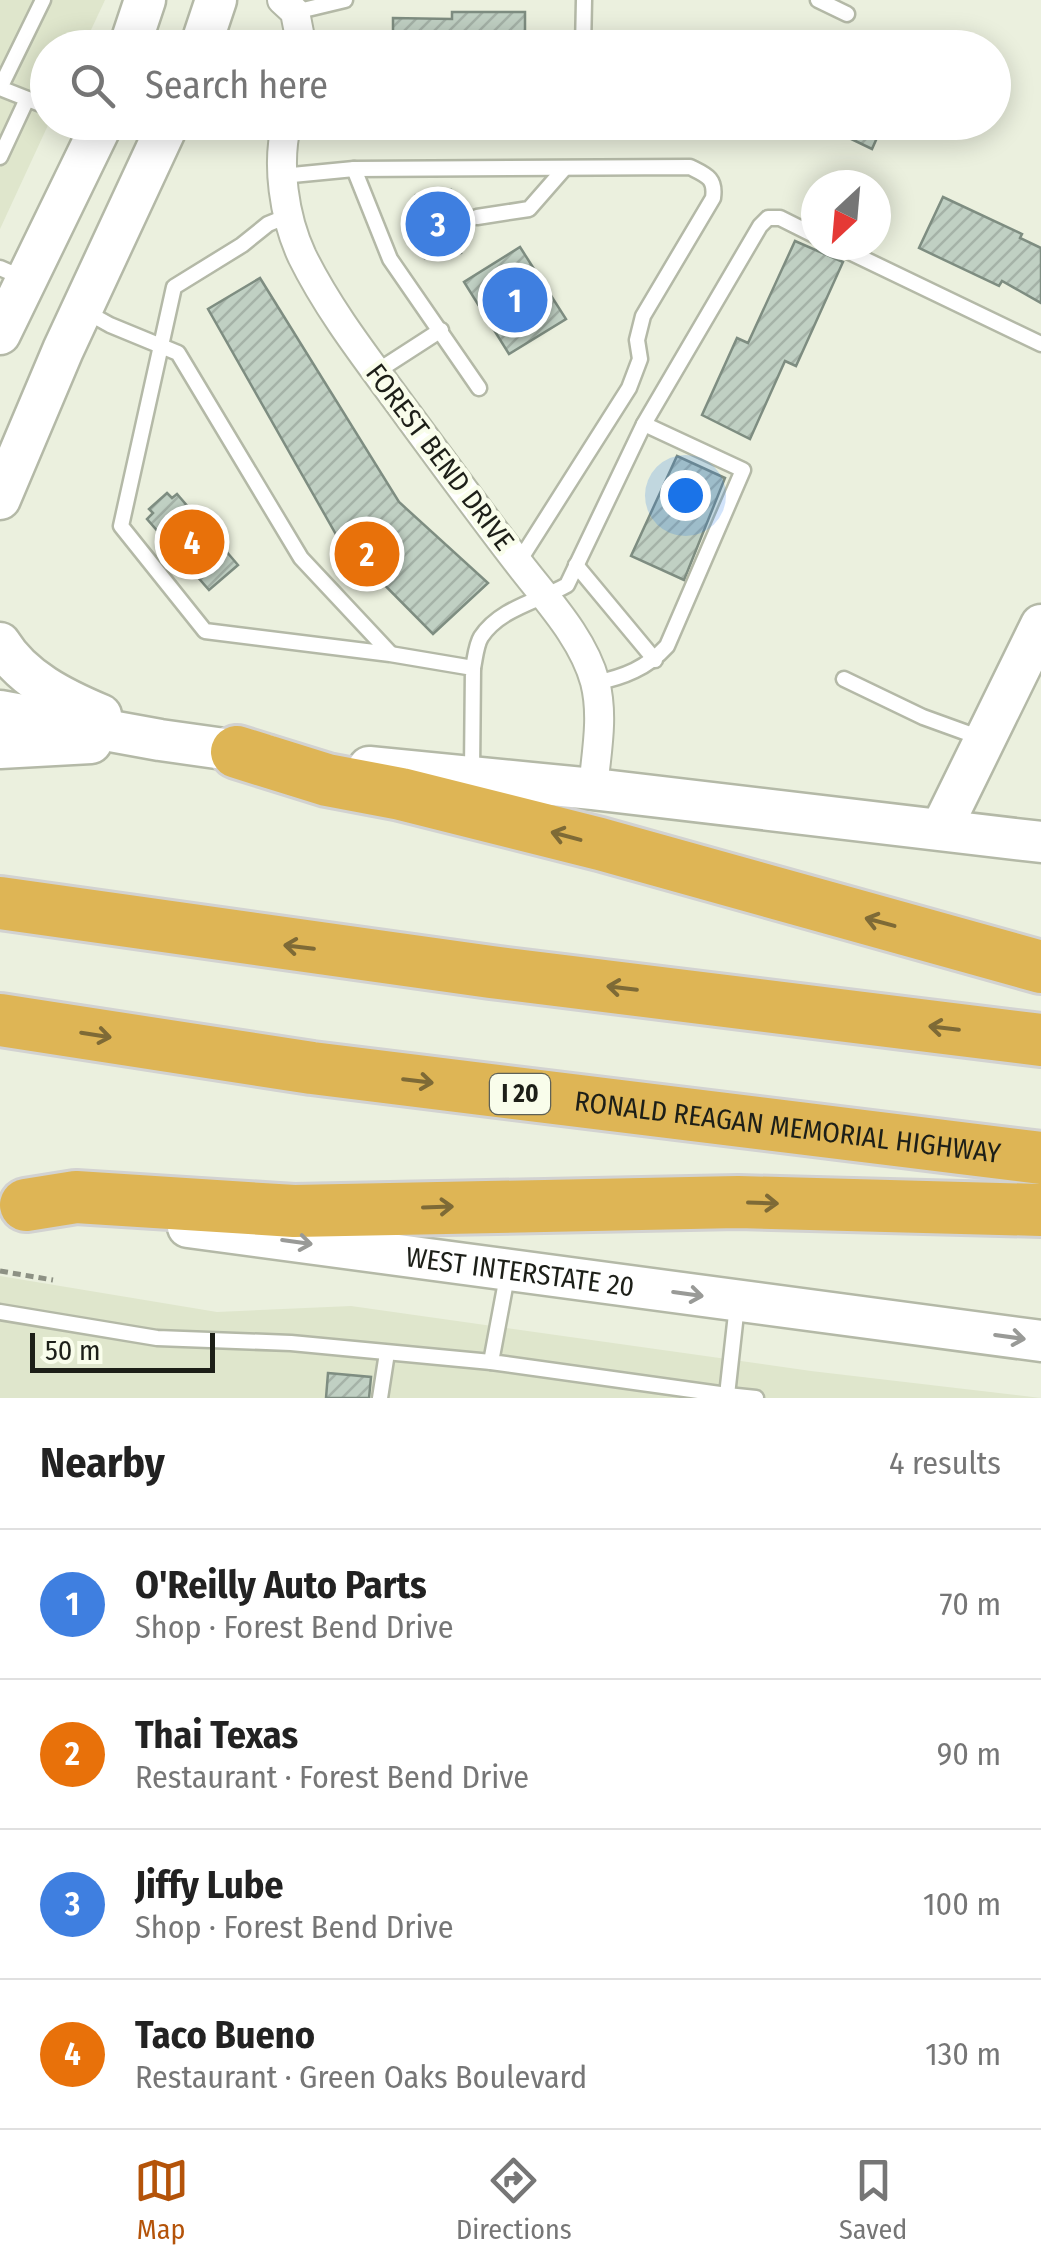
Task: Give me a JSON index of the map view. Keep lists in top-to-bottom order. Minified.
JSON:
{"streets":{"highway":["I 20","RONALD REAGAN MEMORIAL HIGHWAY"],"main road":["WEST INTERSTATE 20"],"street":["FOREST BEND DRIVE"]},"one_way":["WEST INTERSTATE 20"],"scale_bar":"50 m","north":"bottom left","page":{"search":"Search here","pins":["3","1","4","2"],"scale":"50 m","heading":["Nearby","4 results"],"list":[{"mark":"1","name":"O'Reilly Auto Parts","note":"Shop · Forest Bend Drive","value":"70 m"},{"mark":"2","name":"Thai Texas","note":"Restaurant · Forest Bend Drive","value":"90 m"},{"mark":"3","name":"Jiffy Lube","note":"Shop · Forest Bend Drive","value":"100 m"},{"mark":"4","name":"Taco Bueno","note":"Restaurant · Green Oaks Boulevard","value":"130 m"}],"nav":["Map","Directions","Saved"]}}
